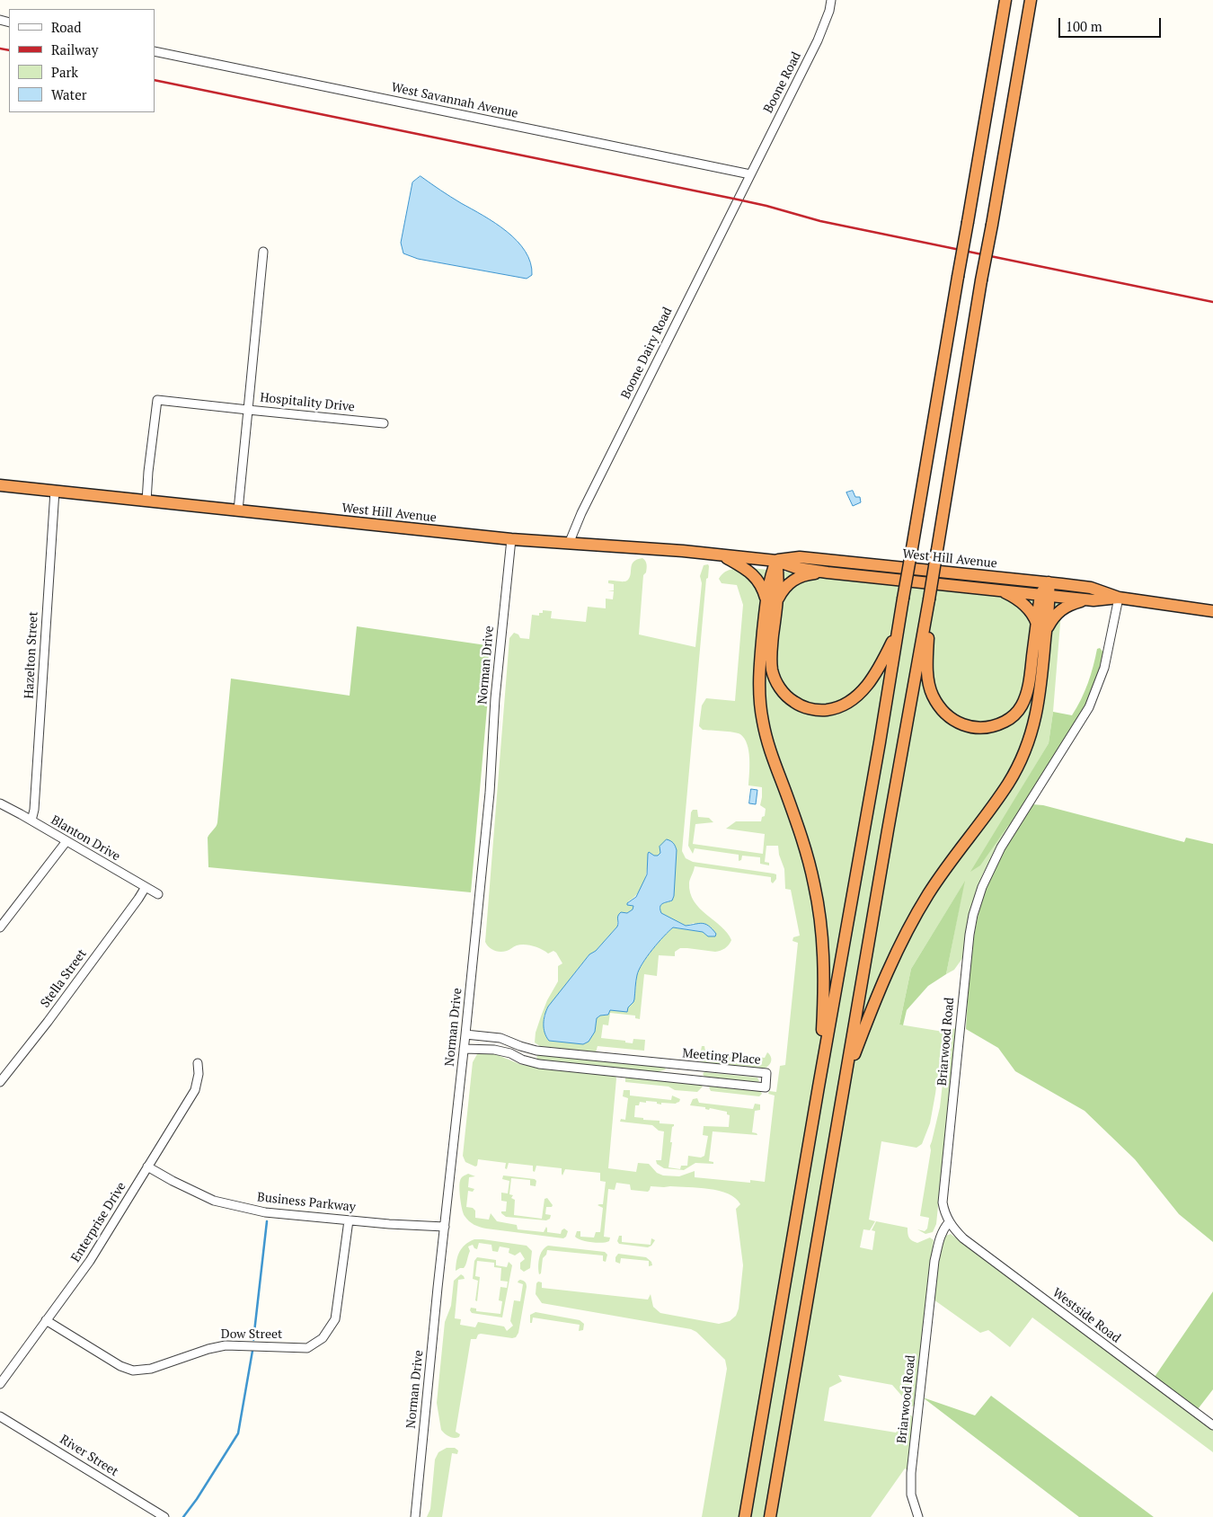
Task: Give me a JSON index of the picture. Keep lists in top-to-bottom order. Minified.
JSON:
{"streets":{"highway":["West Hill Avenue"],"street":["Boone Road","West Savannah Avenue","Boone Dairy Road","Hospitality Drive","Hazelton Street","Norman Drive","Blanton Drive","Stella Street","Briarwood Road","Meeting Place","Business Parkway","Enterprise Drive","Westside Road","Dow Street","River Street"]},"crossings":[["Boone Road","West Savannah Avenue"],["Boone Road","Boone Dairy Road"],["West Savannah Avenue","Boone Dairy Road"],["Boone Dairy Road","West Hill Avenue"],["Hospitality Drive","West Hill Avenue"],["West Hill Avenue","Hazelton Street"],["West Hill Avenue","Norman Drive"],["West Hill Avenue","Briarwood Road"],["Hazelton Street","Blanton Drive"],["Norman Drive","Meeting Place"],["Norman Drive","Business Parkway"],["Blanton Drive","Stella Street"],["Briarwood Road","Westside Road"],["Business Parkway","Enterprise Drive"],["Business Parkway","Dow Street"],["Enterprise Drive","Dow Street"]],"legend":["Road","Railway","Park","Water"],"scale_bar":"100 m"}
